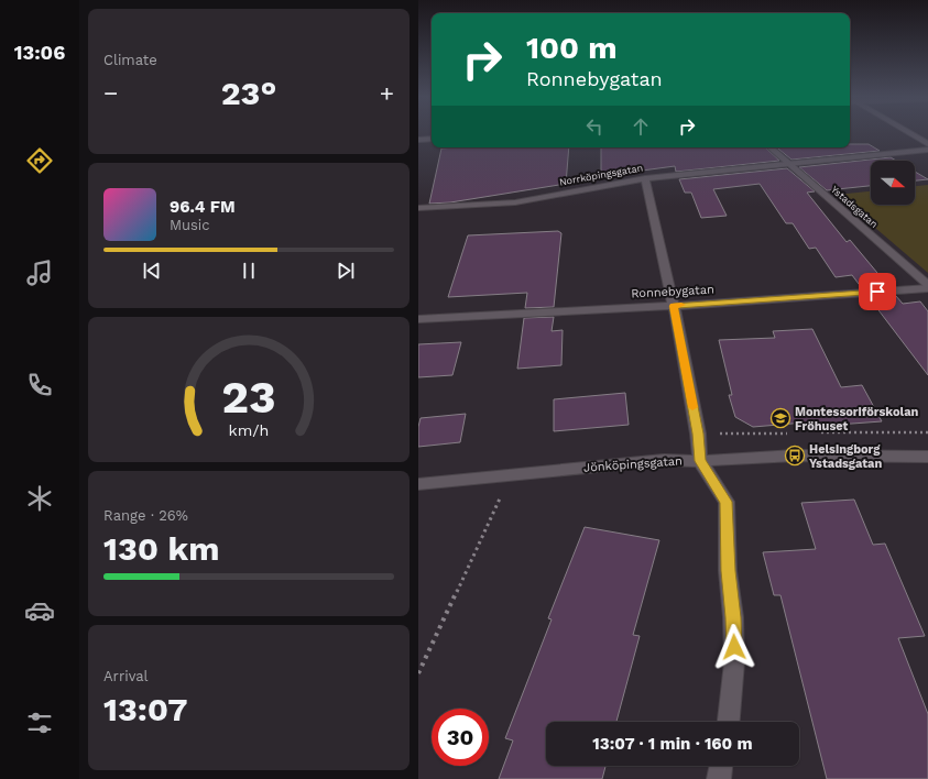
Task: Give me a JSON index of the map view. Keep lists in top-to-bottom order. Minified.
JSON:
{"streets":{"street":["Norrköpingsgatan","Ystadsgatan","Ronnebygatan","Jönköpingsgatan"]},"crossings":[["Norrköpingsgatan","Ystadsgatan"]],"places":{"school or university":["Montessoriförskolan Fröhuset"],"bus stop":["Helsingborg Ystadsgatan"]},"north":"right","page":{"tabs":"13:06","tile":["Climate",["Range · 26%","130 km"],["Arrival","13:07"]],"turn":["100 m","Ronnebygatan"],"heat":["−","23°","+"],"song":["96.4 FM","Music"],"limit":"30","trip":"13:07 · 1 min · 160 m","gauge":["23","km/h"]}}
